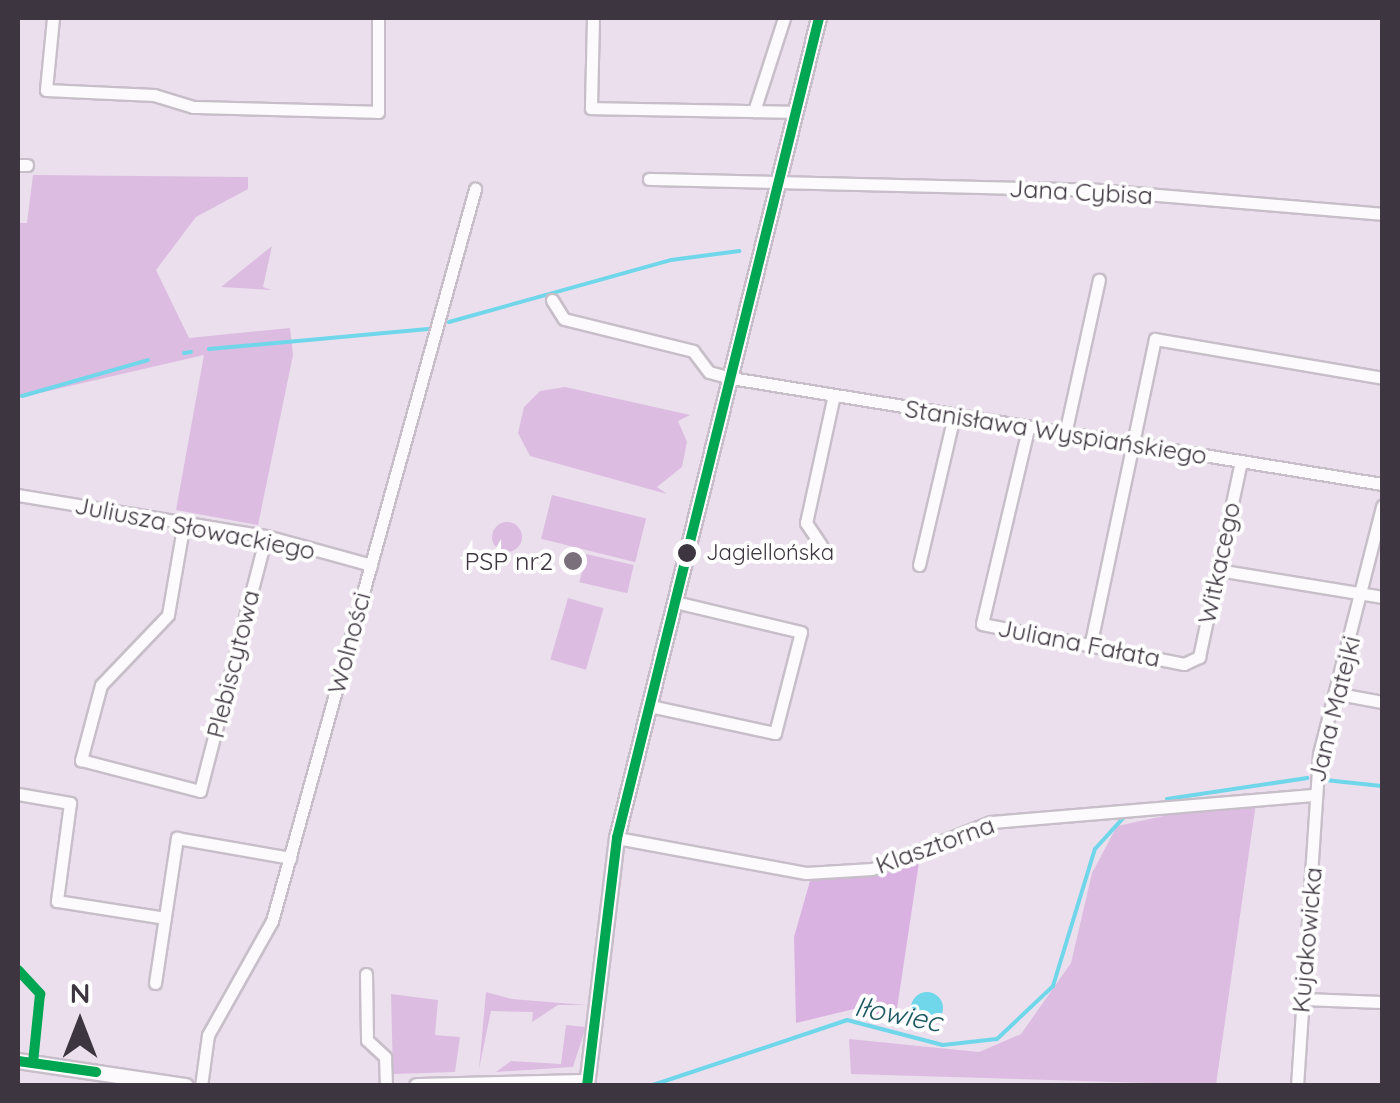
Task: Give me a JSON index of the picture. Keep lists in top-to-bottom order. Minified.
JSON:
{"streets":{"street":["Jana Cybisa","Stanisława Wyspiańskiego","Juliusza Słowackiego","Witkacego","Wolności","Juliana Fałata","Plebiscytowa","Jana Matejki","Klasztorna","Kujakowicka"]},"crossings":[["Stanisława Wyspiańskiego","Witkacego"],["Stanisława Wyspiańskiego","Juliana Fałata"],["Juliusza Słowackiego","Wolności"],["Juliusza Słowackiego","Plebiscytowa"],["Witkacego","Juliana Fałata"],["Jana Matejki","Klasztorna"],["Jana Matejki","Kujakowicka"],["Klasztorna","Kujakowicka"]],"water":["Iłowiec"],"places":["Jagiellońska","PSP nr2"],"north":"top"}
